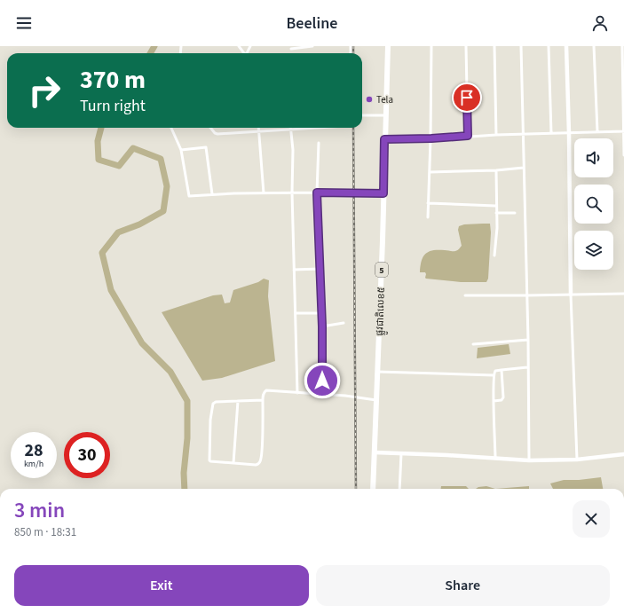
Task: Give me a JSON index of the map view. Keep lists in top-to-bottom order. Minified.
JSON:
{"streets":{"highway":["5","ផ្លូវជាតិលេខ៥"]},"places":["Tela"],"page":{"header":"Beeline","turn":["370 m","Turn right"],"speed":"28 km/h","limit":"30","heading":["3 min","850 m · 18:31"],"buttons":["Exit","Share"]}}
